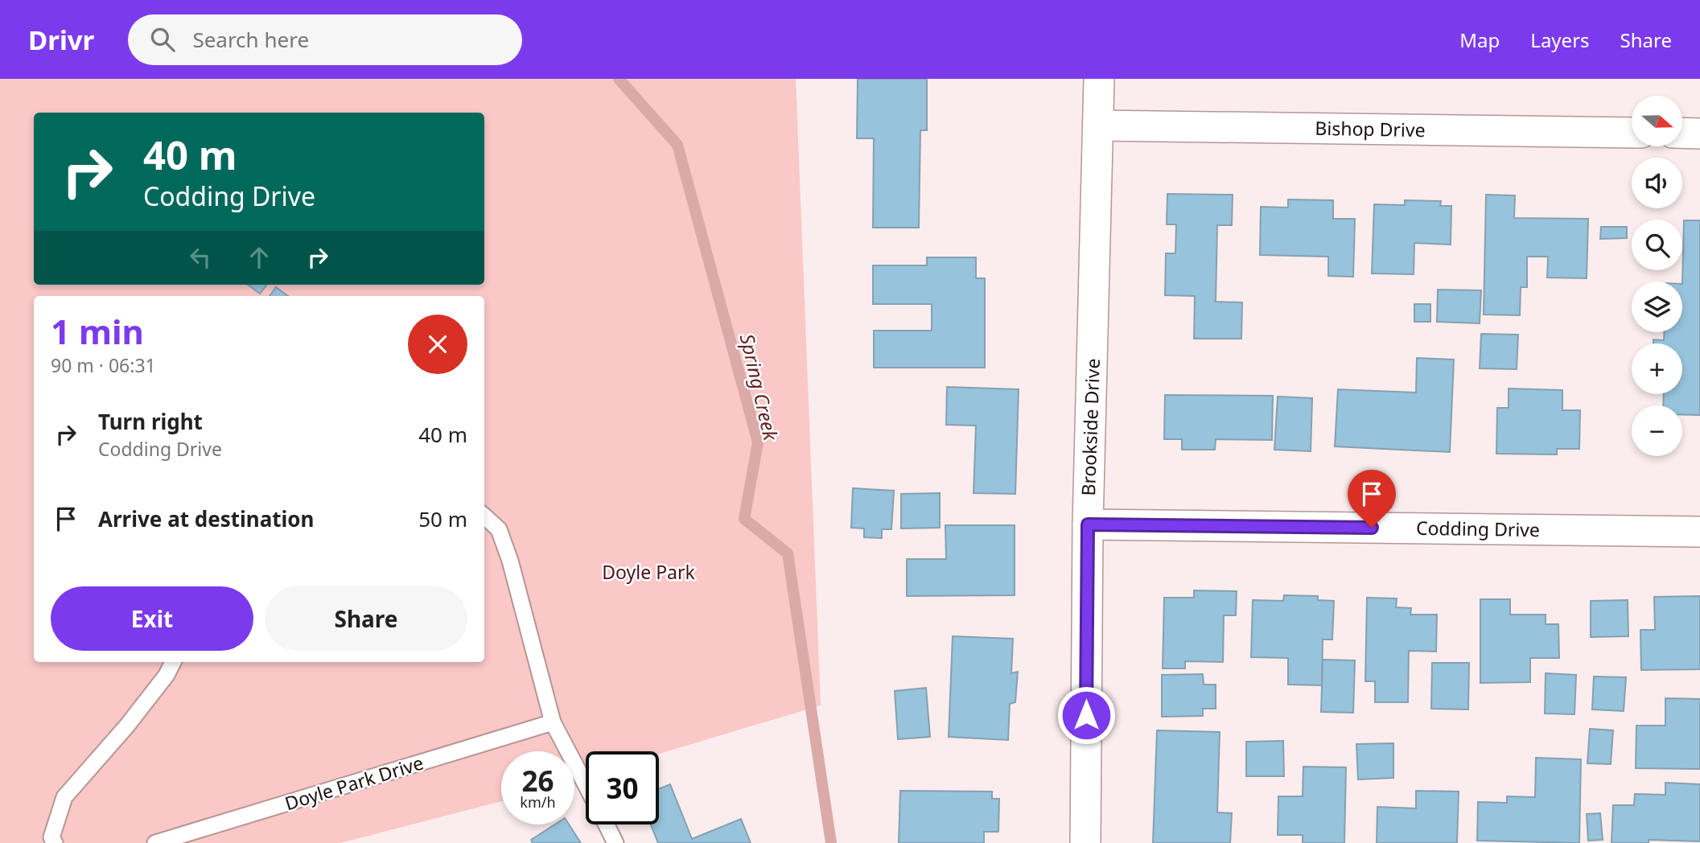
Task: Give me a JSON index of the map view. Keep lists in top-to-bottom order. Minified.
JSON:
{"streets":{"street":["Bishop Drive","Brookside Drive","Codding Drive"],"lane":["Doyle Park Drive"]},"crossings":[["Bishop Drive","Brookside Drive"],["Brookside Drive","Codding Drive"]],"water":["Spring Creek"],"parks":["Doyle Park"],"north":"right","page":{"header":"Drivr","search":"Search here","nav":["Map","Layers","Share"],"map_buttons":["+","−"],"turn":["40 m","Codding Drive"],"heading":["1 min","90 m · 06:31"],"list":[{"name":"Turn right","note":"Codding Drive","value":"40 m"},{"name":"Arrive at destination","value":"50 m"}],"buttons":["Exit","Share"],"speed":"26 km/h","limit":"30"}}
